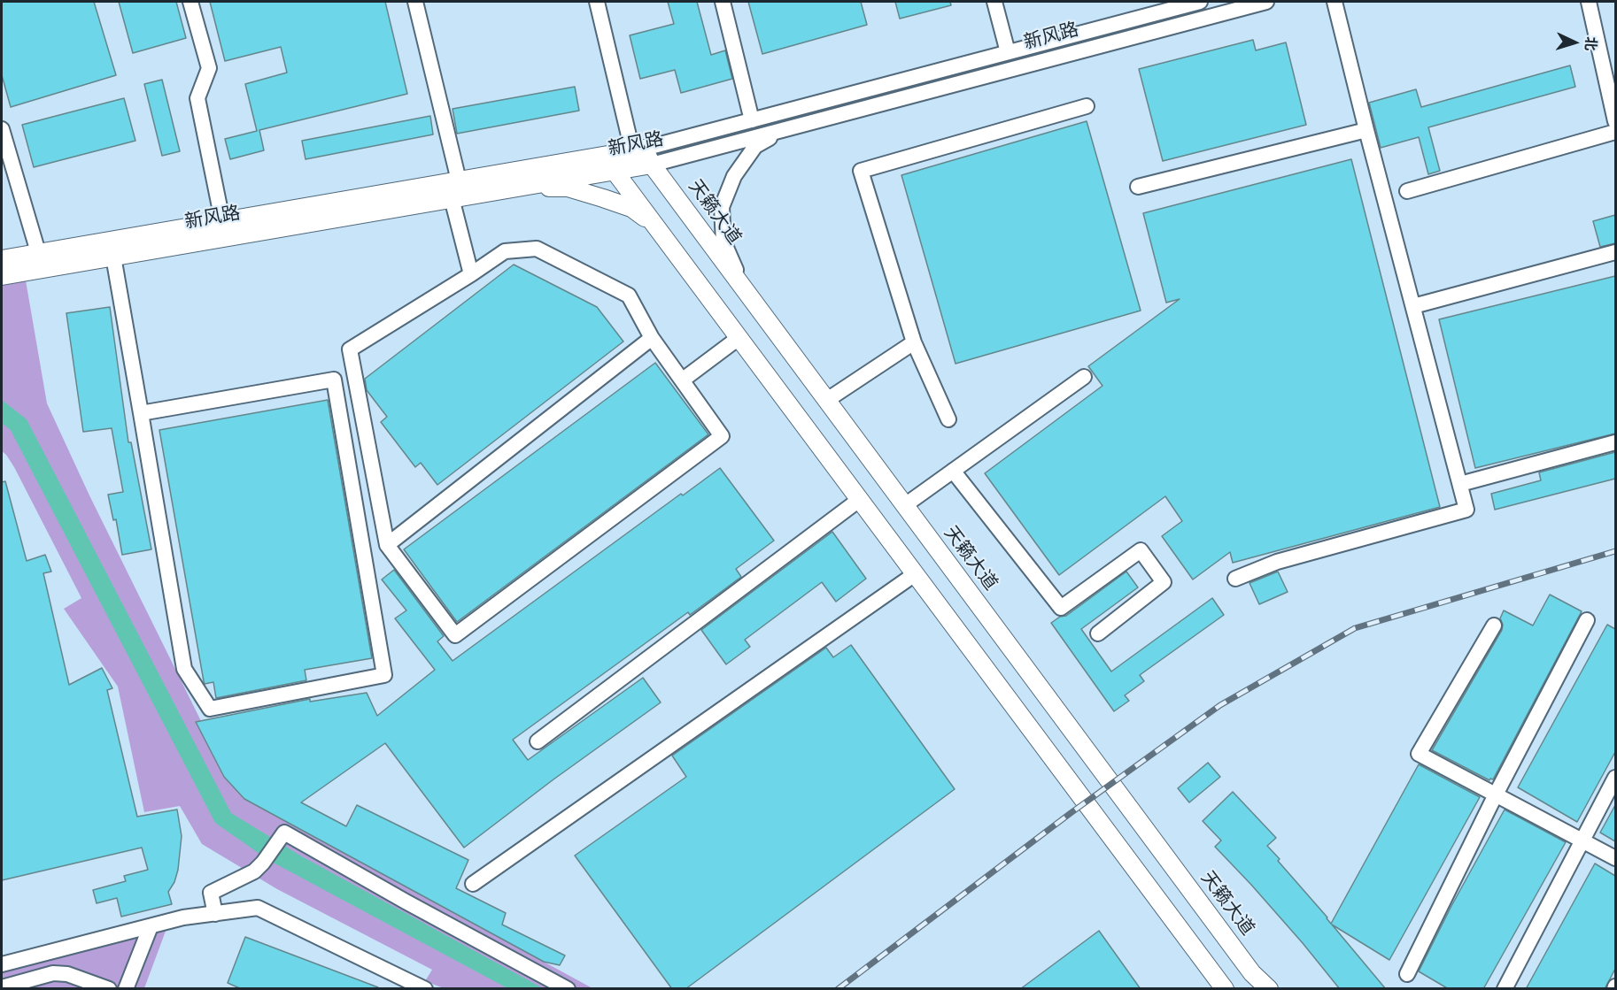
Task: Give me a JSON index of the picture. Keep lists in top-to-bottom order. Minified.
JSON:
{"streets":{"main road":["新风路","天籁大道"]},"crossings":[["新风路","天籁大道"]],"north":"right"}
